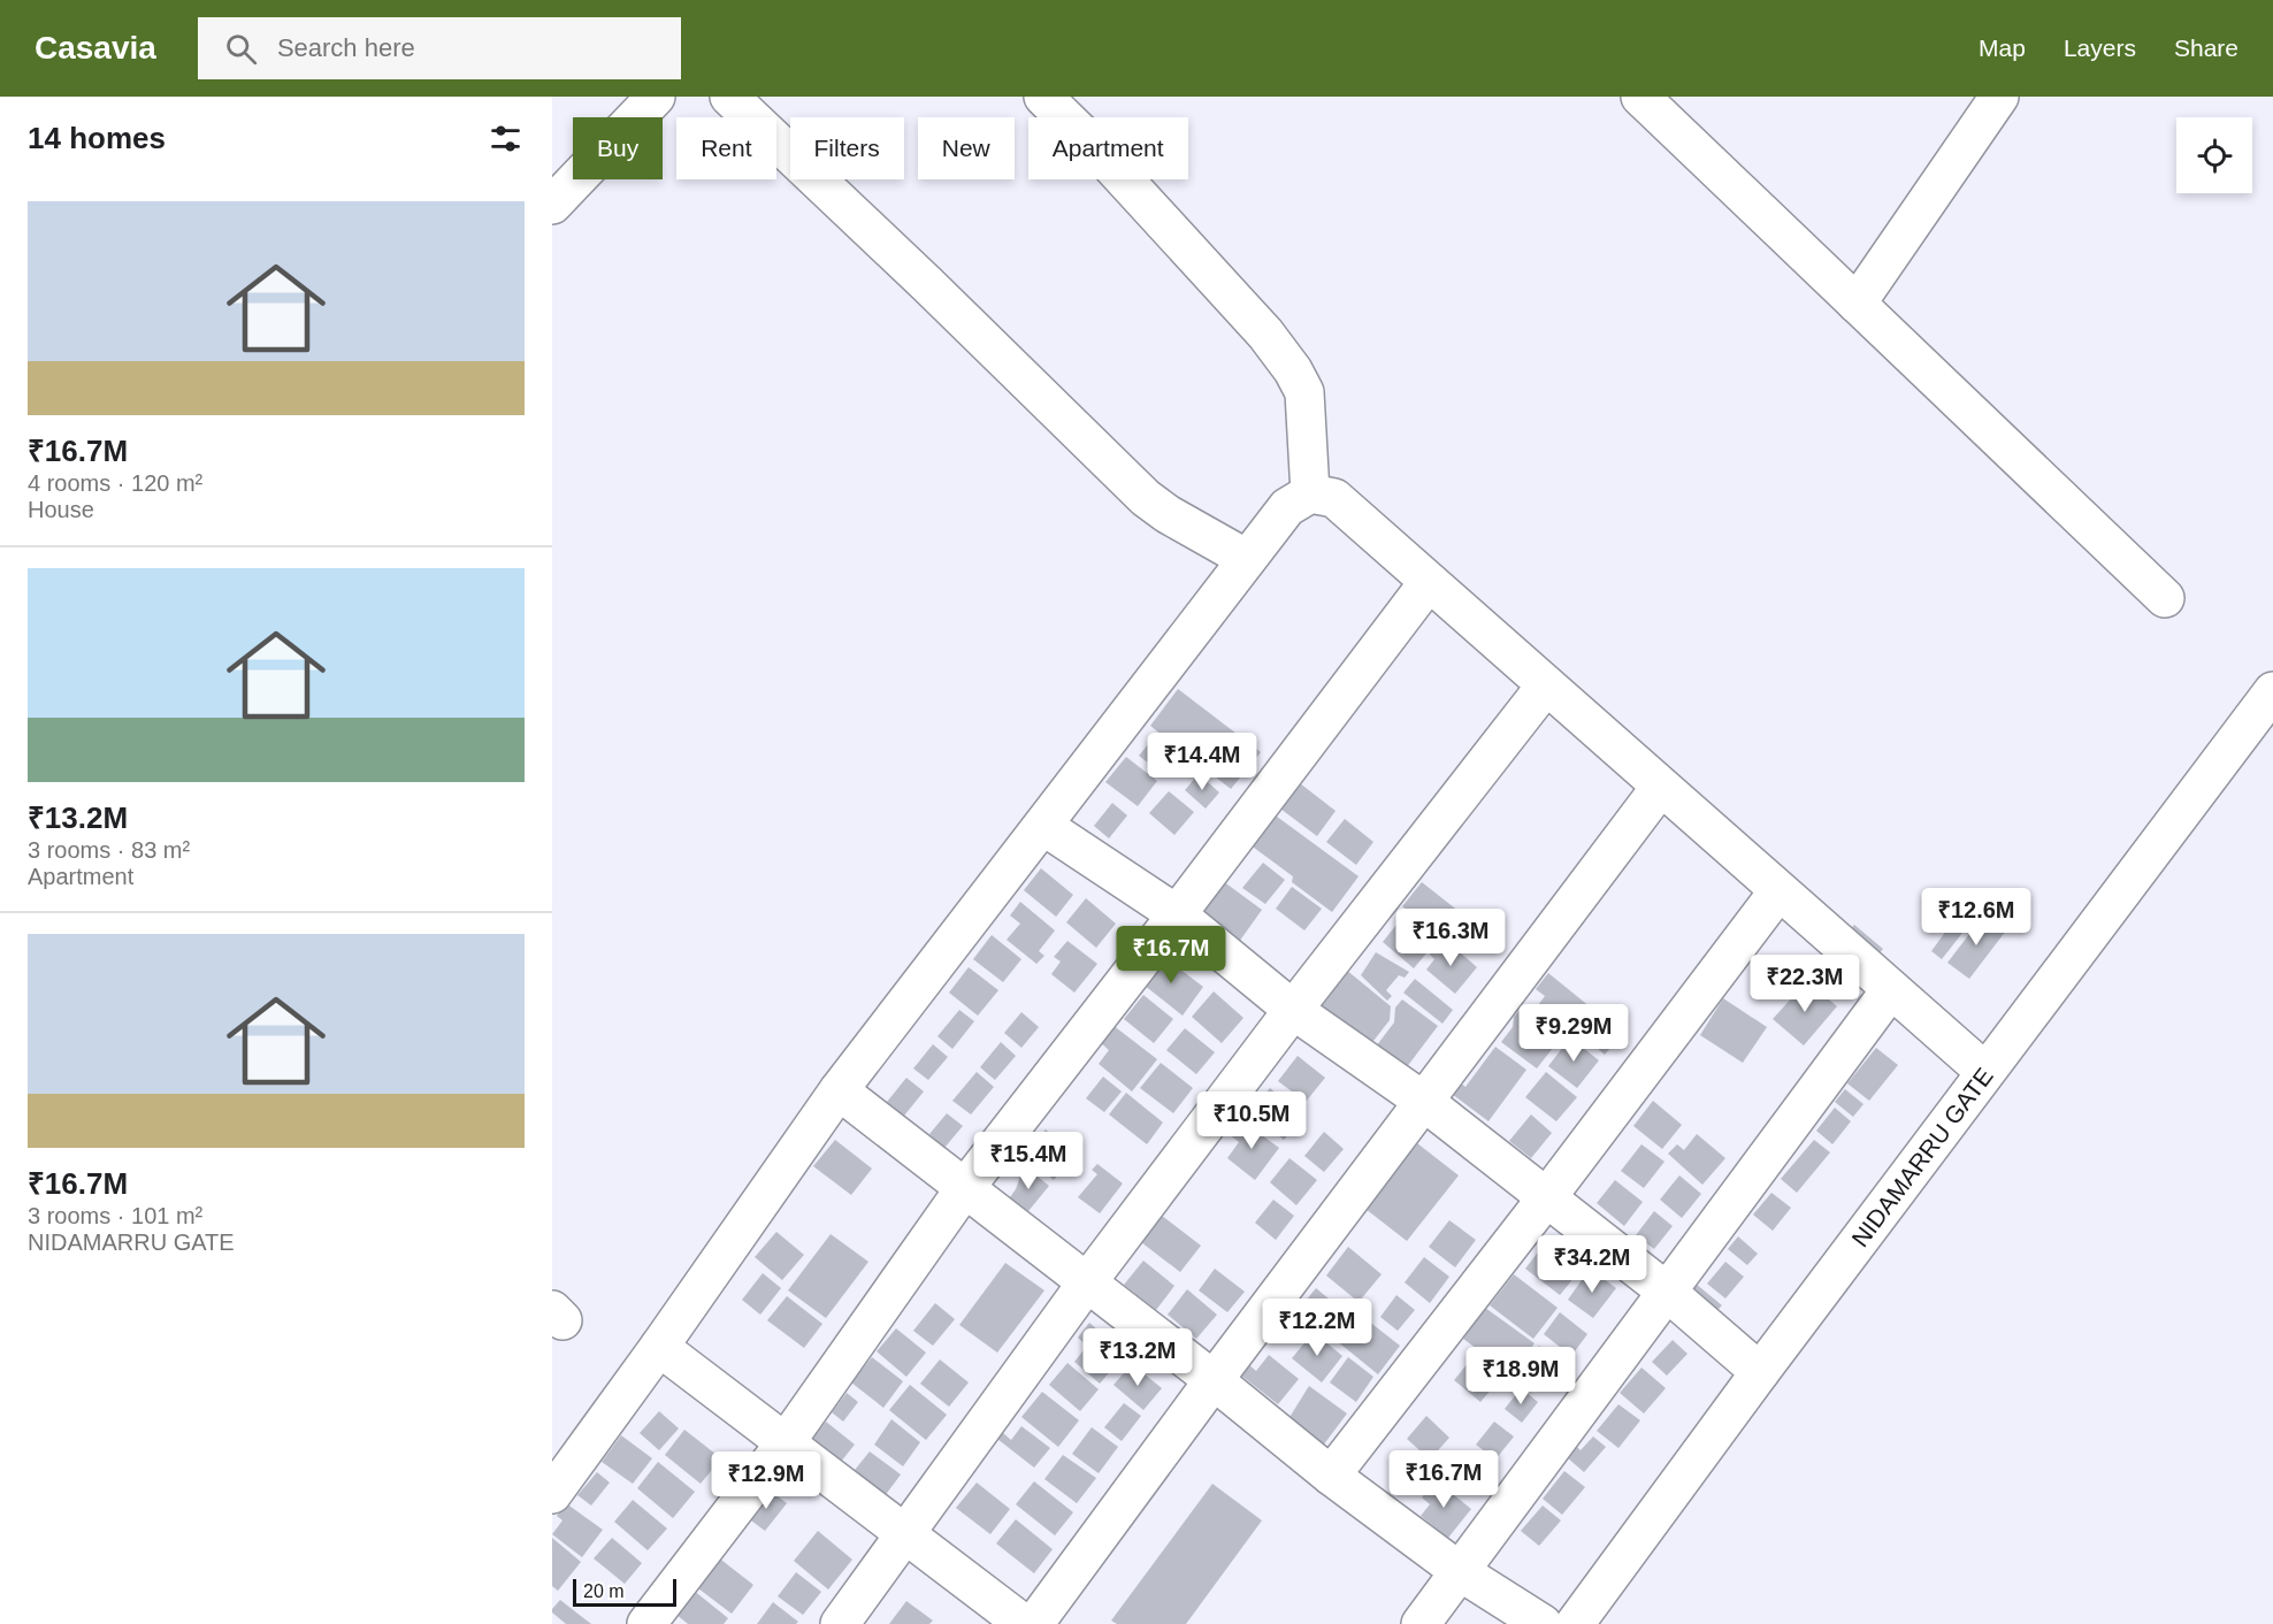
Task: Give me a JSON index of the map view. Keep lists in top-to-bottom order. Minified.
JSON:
{"streets":{"street":["NIDAMARRU GATE"]},"scale_bar":"20 m","page":{"header":"Casavia","search":"Search here","nav":["Map","Layers","Share"],"heading":"14 homes","chip":["Buy","Rent","Filters","New","Apartment"],"list":[{"name":"₹16.7M","note":"4 rooms · 120 m² · House"},{"name":"₹13.2M","note":"3 rooms · 83 m² · Apartment"},{"name":"₹16.7M","note":"3 rooms · 101 m² · NIDAMARRU GATE"}],"price":["₹14.4M","₹12.6M","₹16.3M","₹16.7M","₹22.3M","₹9.29M","₹10.5M","₹15.4M","₹34.2M","₹12.2M","₹13.2M","₹18.9M","₹16.7M","₹12.9M"],"scale":"20 m"}}
